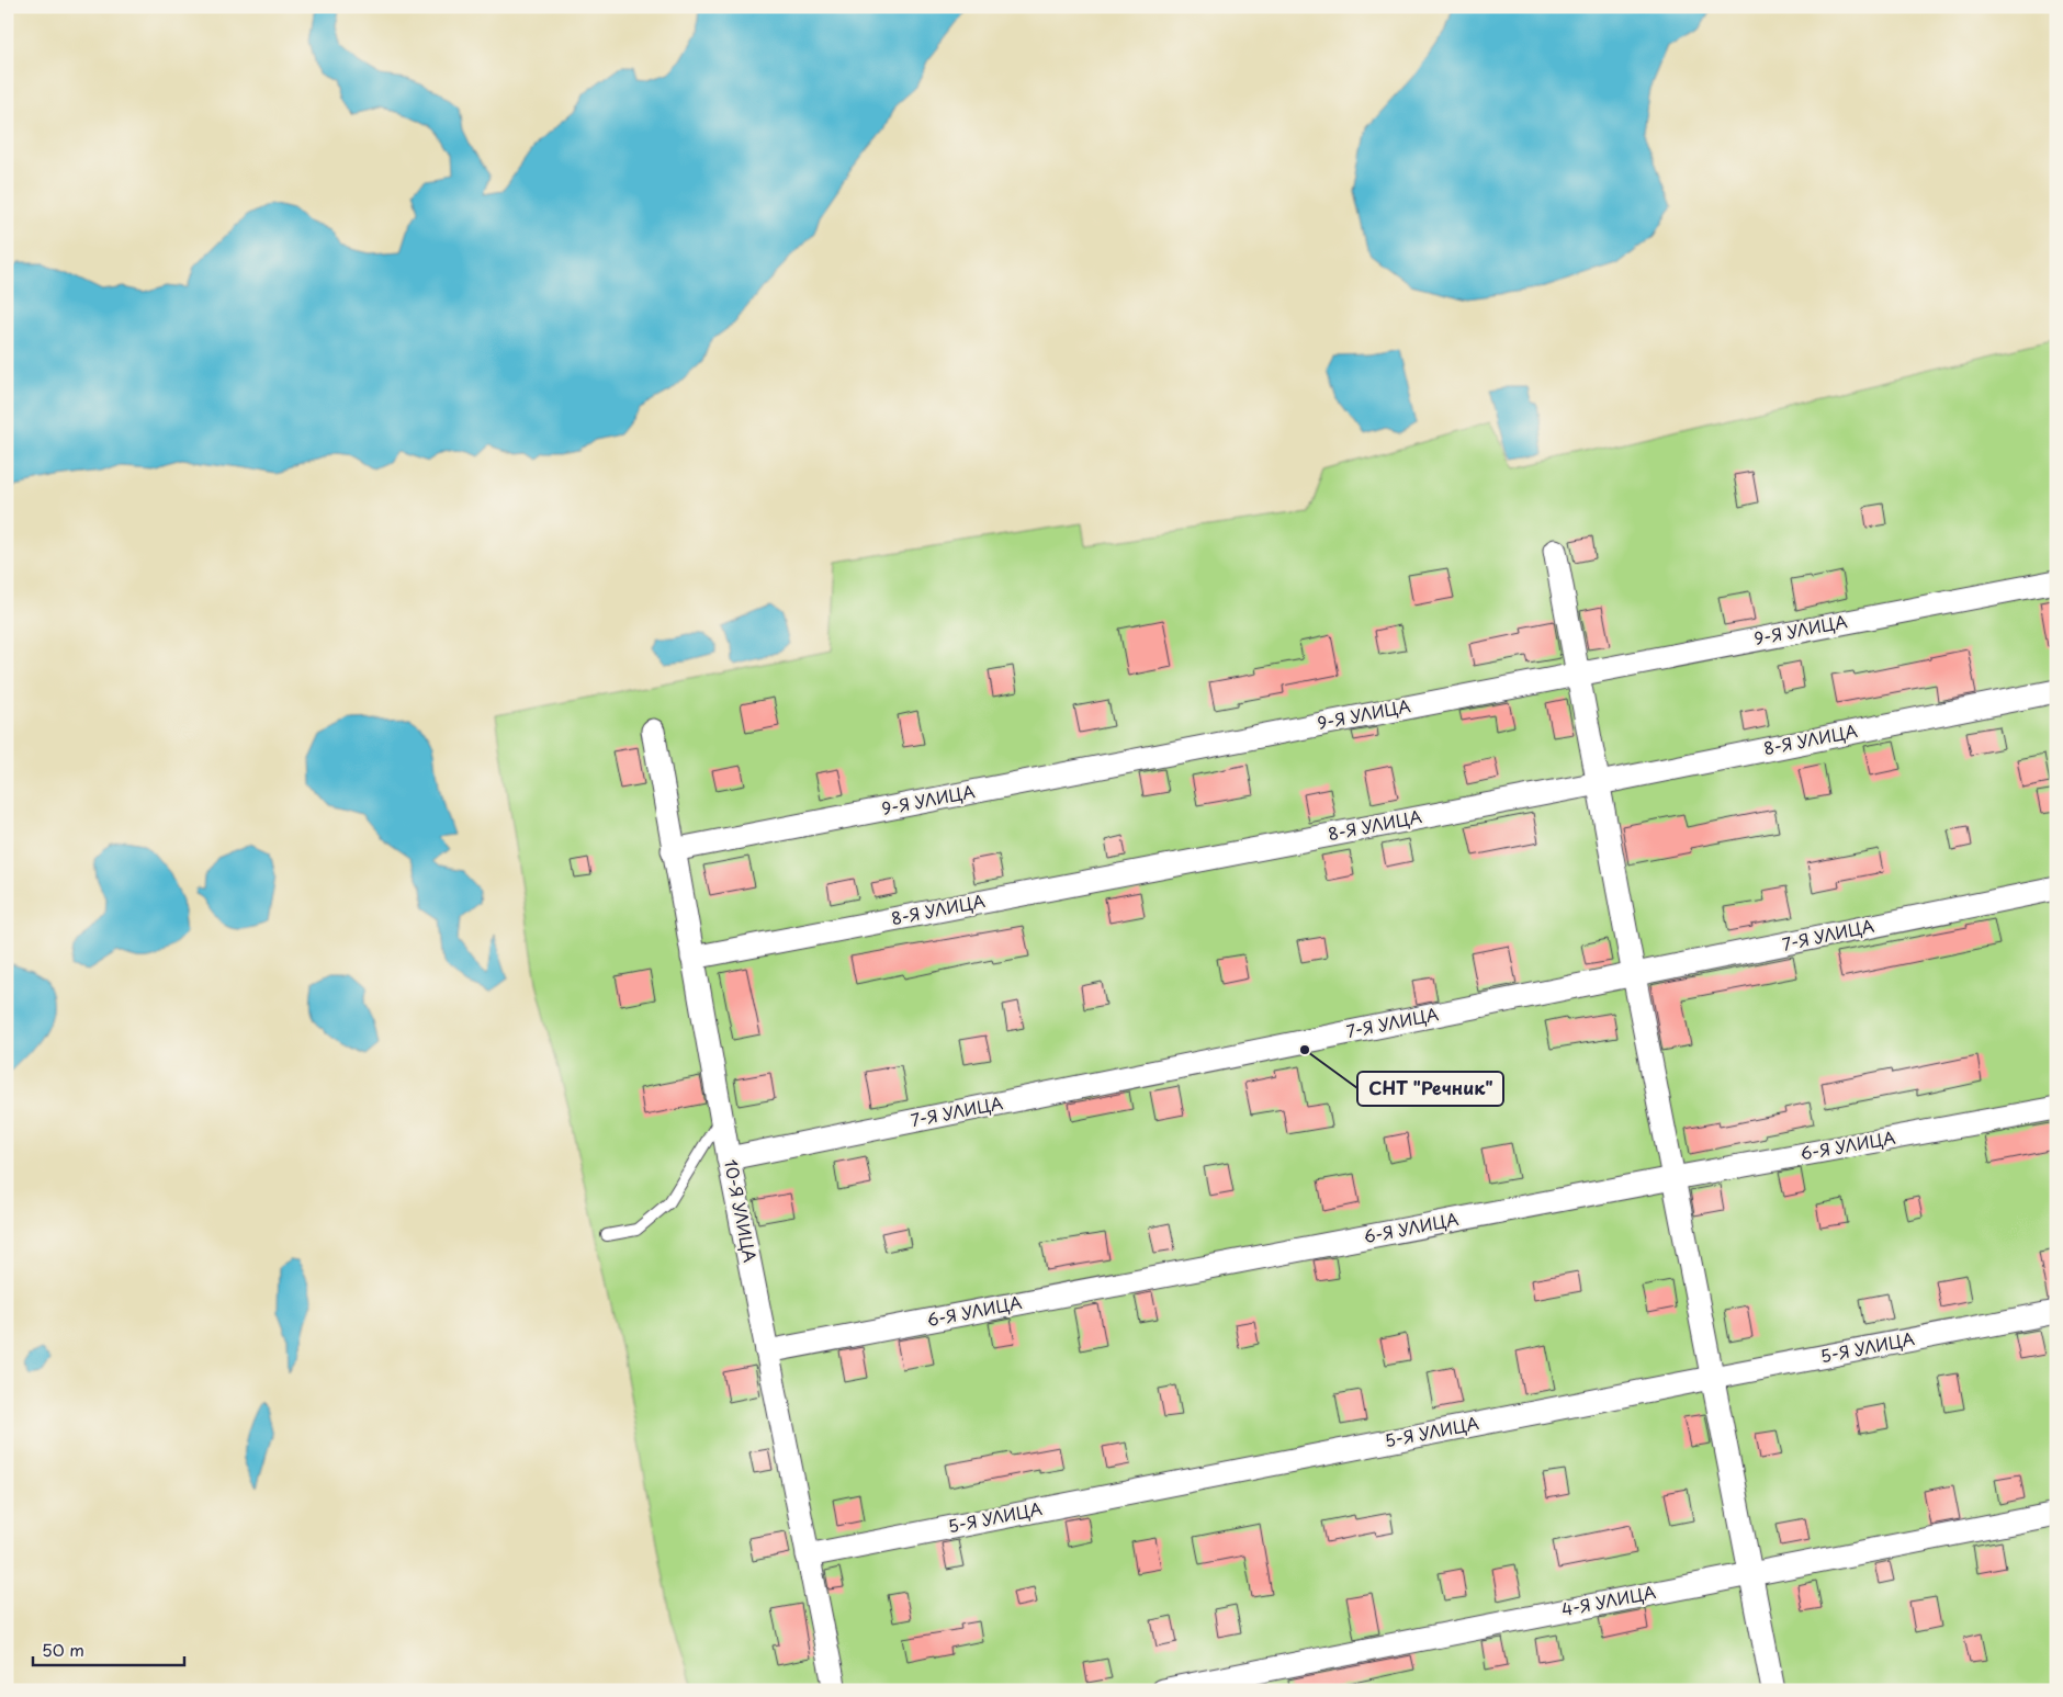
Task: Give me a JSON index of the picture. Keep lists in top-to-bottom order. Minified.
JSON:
{"streets":{"street":["9-Я УЛИЦА","8-Я УЛИЦА","7-Я УЛИЦА","6-Я УЛИЦА","10-Я УЛИЦА","5-Я УЛИЦА","4-Я УЛИЦА"]},"crossings":[["9-Я УЛИЦА","10-Я УЛИЦА"],["8-Я УЛИЦА","10-Я УЛИЦА"],["7-Я УЛИЦА","10-Я УЛИЦА"],["6-Я УЛИЦА","10-Я УЛИЦА"],["10-Я УЛИЦА","5-Я УЛИЦА"]],"places":["СНТ \"Речник\""],"scale_bar":"50 m"}
